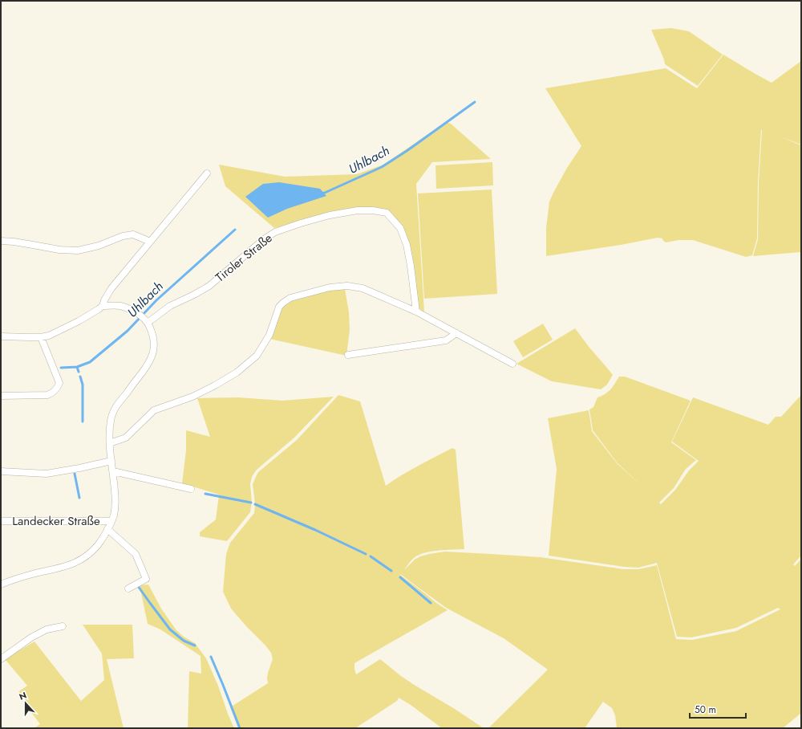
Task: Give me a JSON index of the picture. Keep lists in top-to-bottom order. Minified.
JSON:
{"streets":{"street":["Tiroler Straße","Landecker Straße"]},"water":["Uhlbach"],"scale_bar":"50 m","north":"top"}
